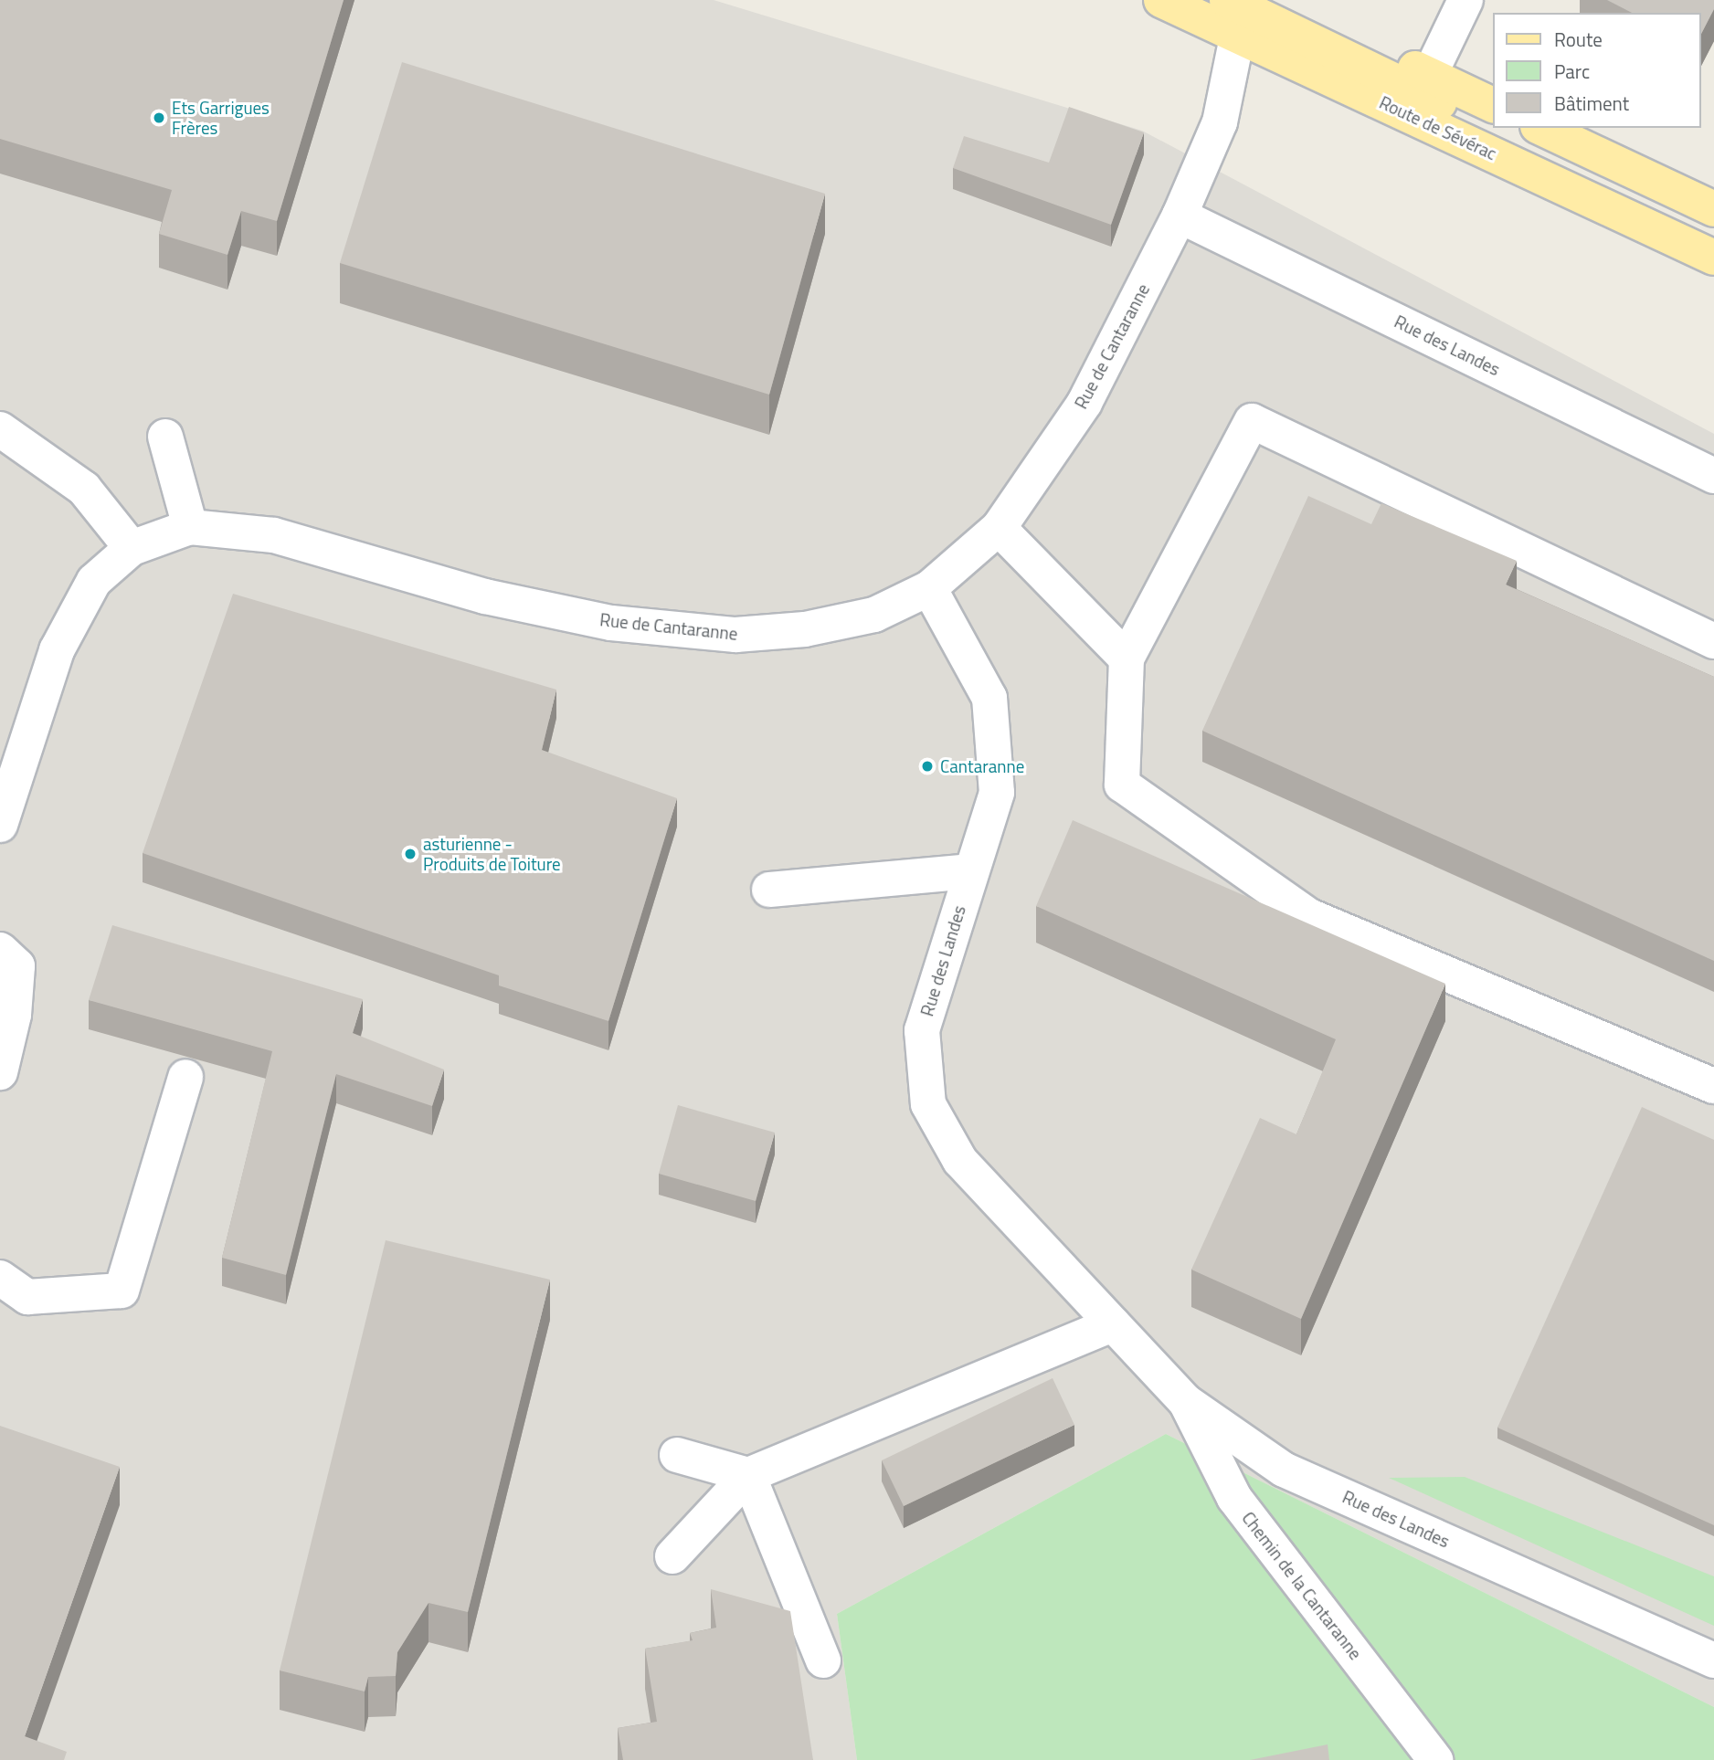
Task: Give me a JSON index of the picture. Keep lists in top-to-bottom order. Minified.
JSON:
{"streets":{"main road":["Route de Sévérac"],"street":["Rue des Landes","Rue de Cantaranne","Chemin de la Cantaranne"]},"crossings":[["Route de Sévérac","Rue de Cantaranne"],["Rue des Landes","Rue de Cantaranne"],["Rue des Landes","Chemin de la Cantaranne"]],"places":["Ets Garrigues Frères","Cantaranne","asturienne - Produits de Toiture"],"legend":["Route","Parc","Bâtiment"]}
